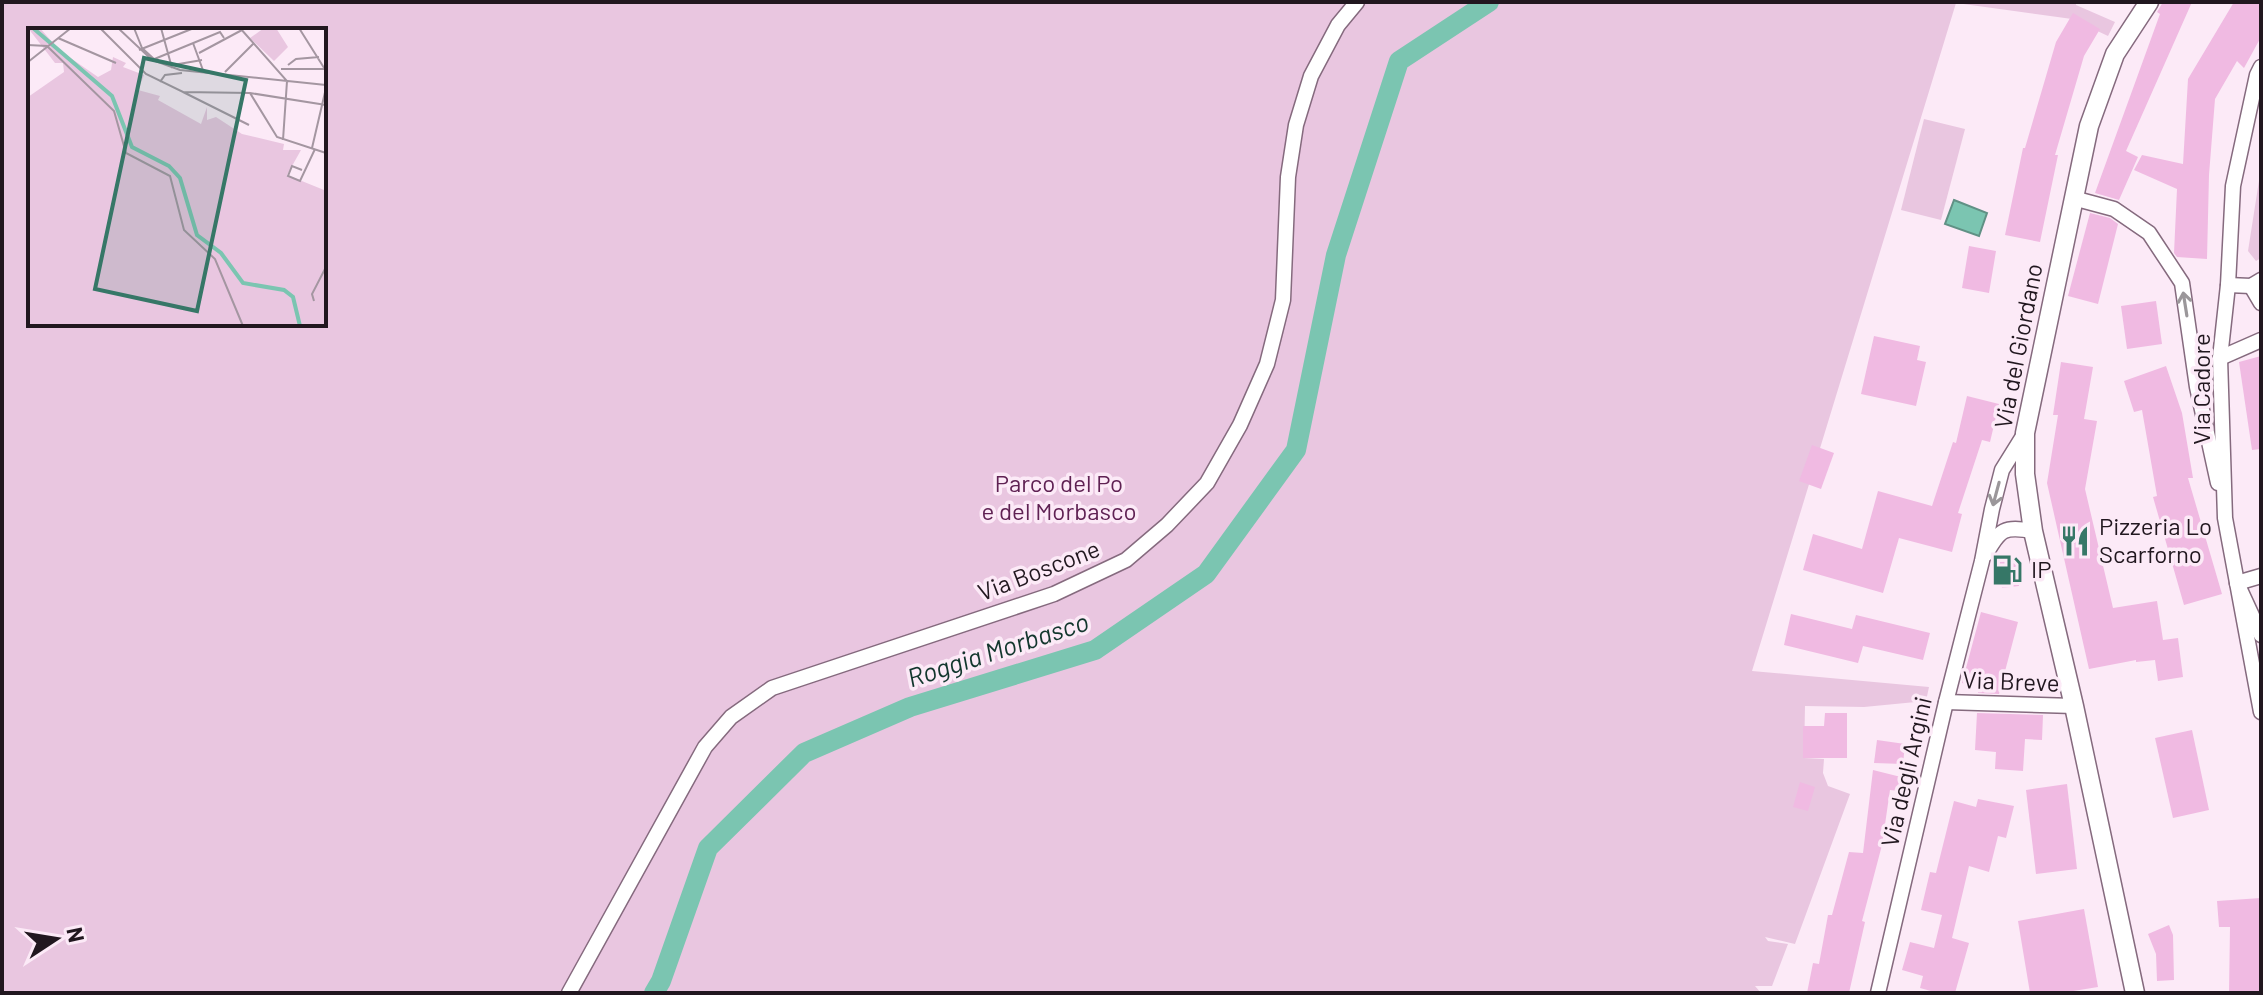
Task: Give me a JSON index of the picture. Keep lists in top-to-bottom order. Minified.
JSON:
{"streets":{"street":["Via del Giordano","Via Cadore","Via Boscone","Via Breve","Via degli Argini"]},"crossings":[["Via del Giordano","Via Breve"],["Via del Giordano","Via degli Argini"],["Via Breve","Via degli Argini"]],"water":["Roggia Morbasco"],"parks":["Parco del Po e del Morbasco"],"places":{"restaurant":["Pizzeria Lo Scarforno"],"fuel station":["IP"]},"north":"right"}
